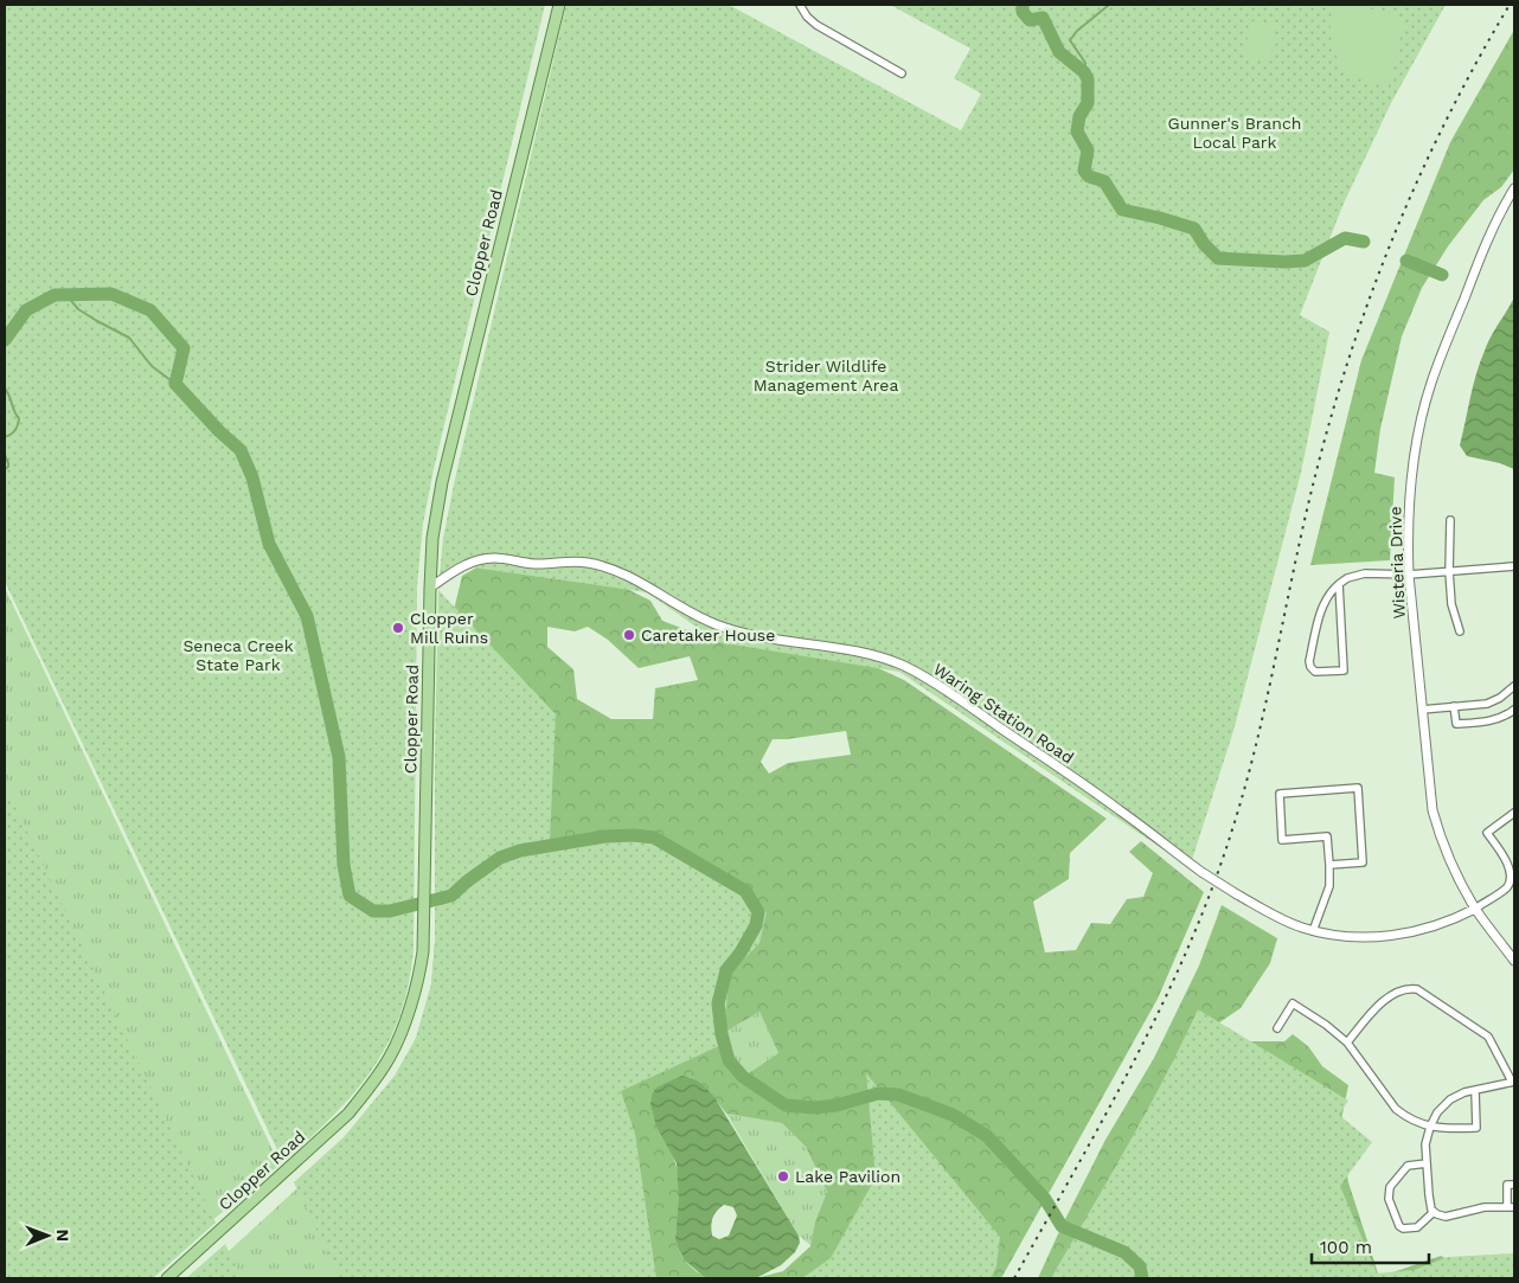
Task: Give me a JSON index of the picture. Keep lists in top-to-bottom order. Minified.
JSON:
{"streets":{"main road":["Clopper Road"],"street":["Wisteria Drive","Waring Station Road"]},"crossings":[["Clopper Road","Waring Station Road"],["Wisteria Drive","Waring Station Road"]],"parks":["Gunner's Branch Local Park","Strider Wildlife Management Area","Seneca Creek State Park"],"places":["Clopper Mill Ruins","Caretaker House","Lake Pavilion"],"scale_bar":"100 m","north":"right"}
